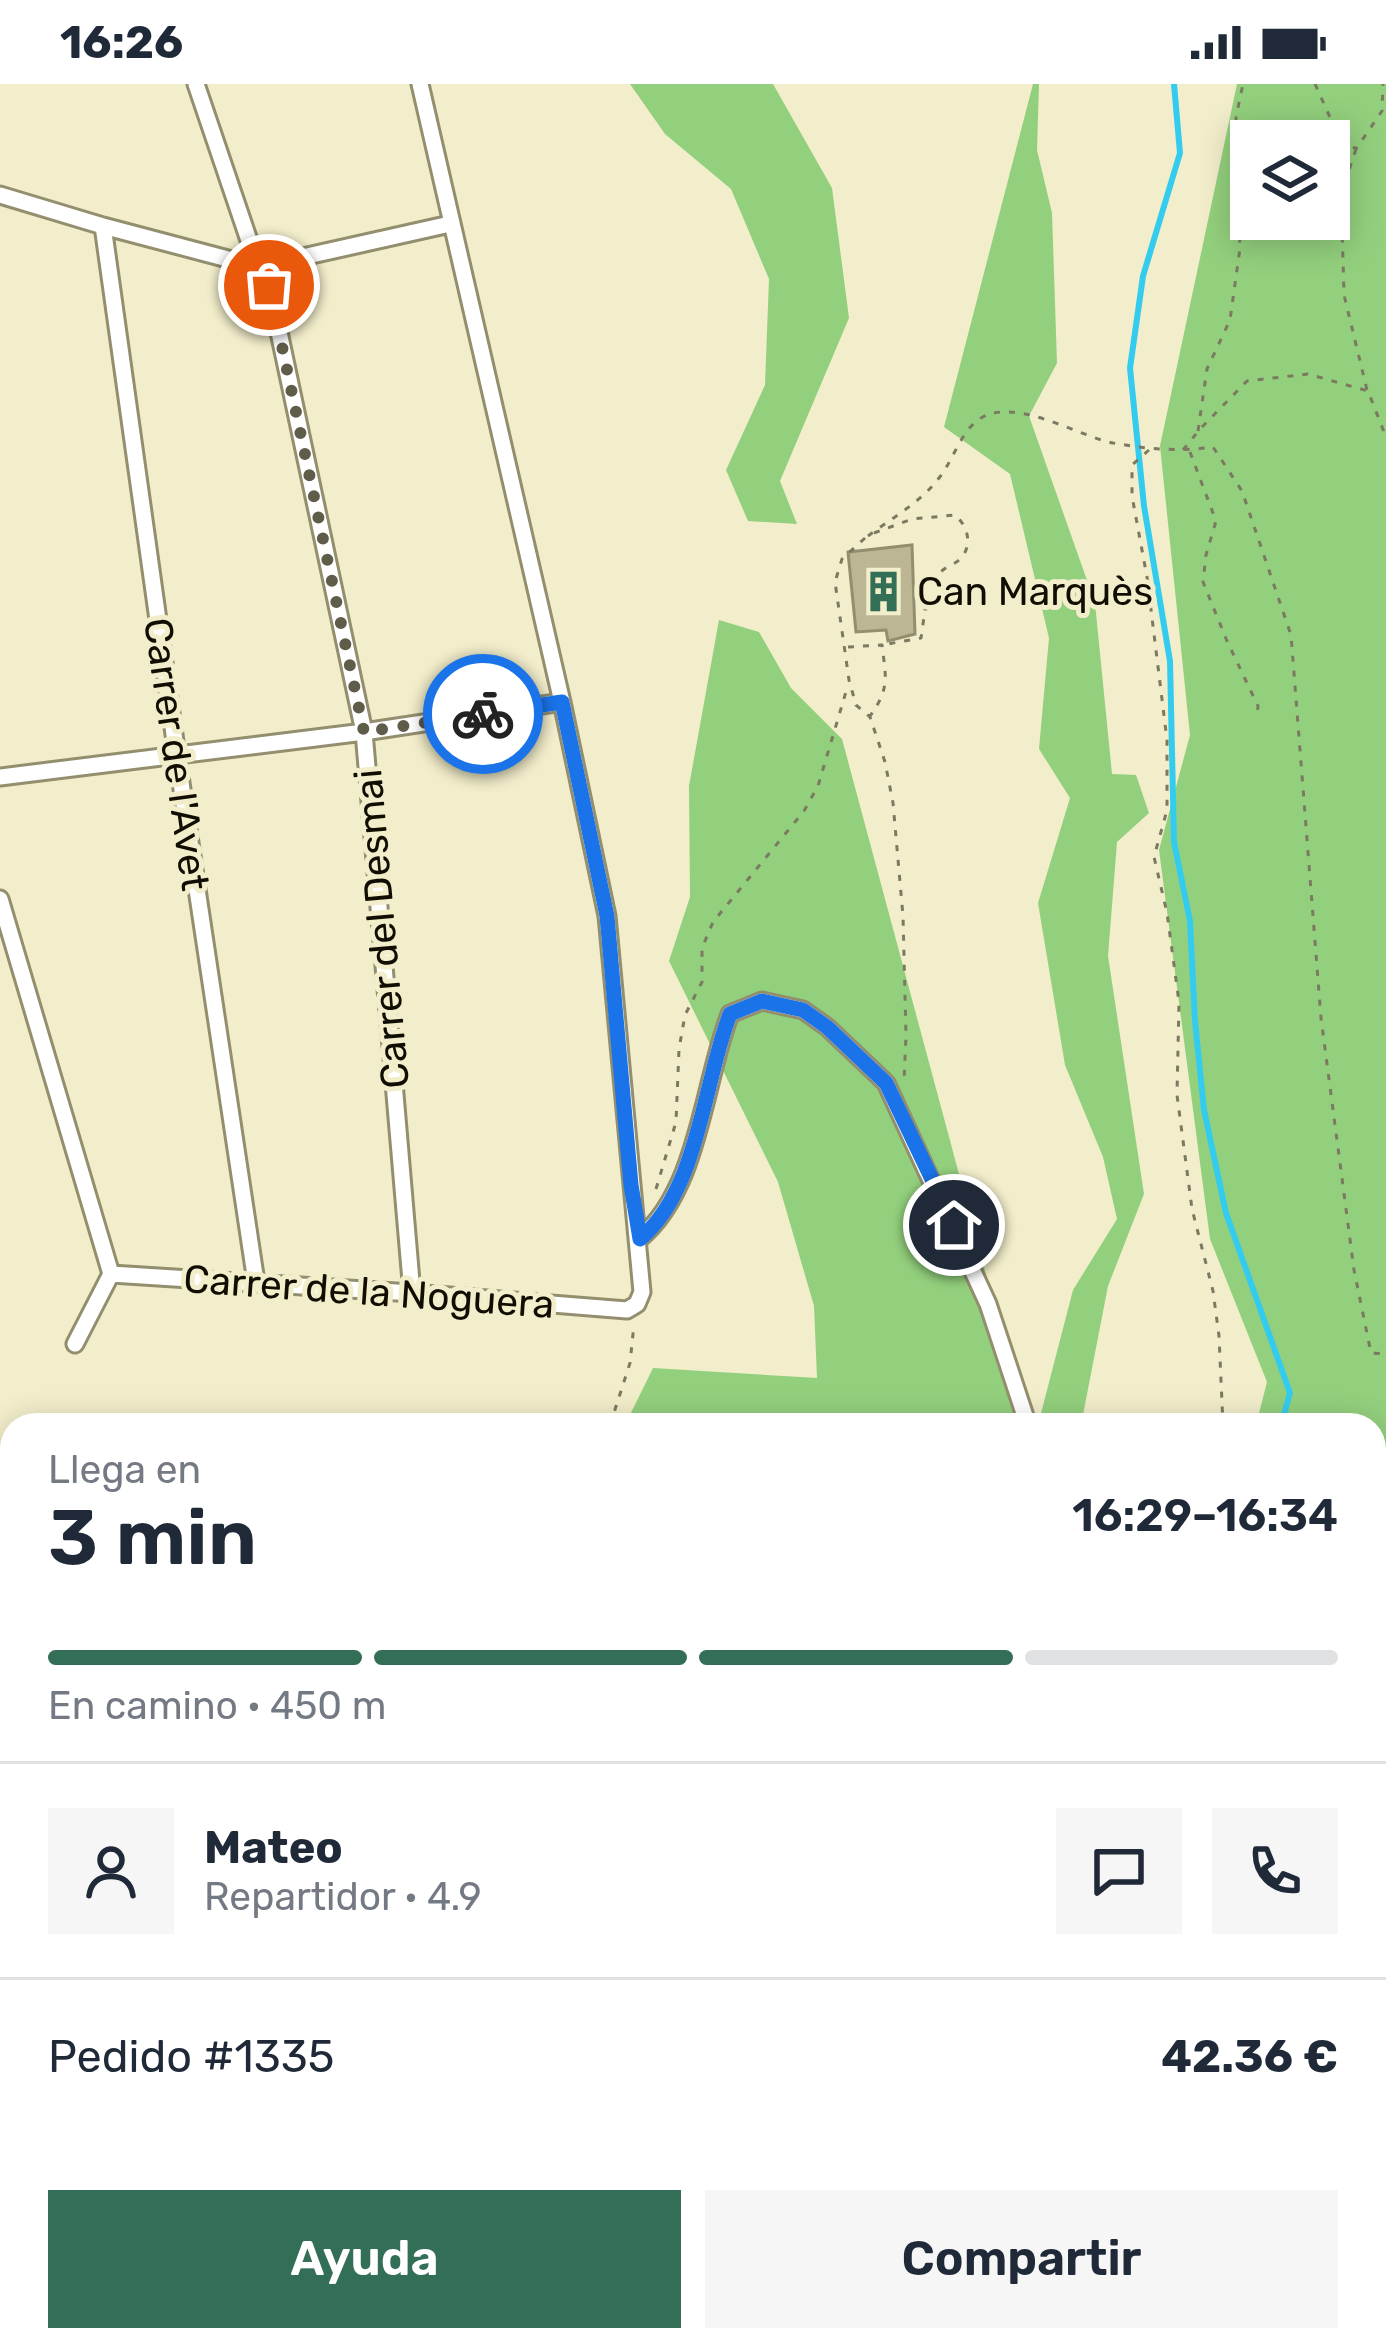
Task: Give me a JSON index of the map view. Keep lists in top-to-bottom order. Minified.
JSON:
{"streets":{"street":["Carrer de l'Avet","Carrer del Desmai","Carrer de la Noguera"]},"crossings":[["Carrer de l'Avet","Carrer de la Noguera"],["Carrer del Desmai","Carrer de la Noguera"]],"places":{"building":["Can Marquès"]},"page":{"status":"16:26","heading":["3 min","Llega en","16:29–16:34"],"panel":["Mateo","Repartidor · 4.9","Pedido #1335","42.36 €"],"bar":"En camino · 450 m","buttons":["Ayuda","Compartir"]}}
